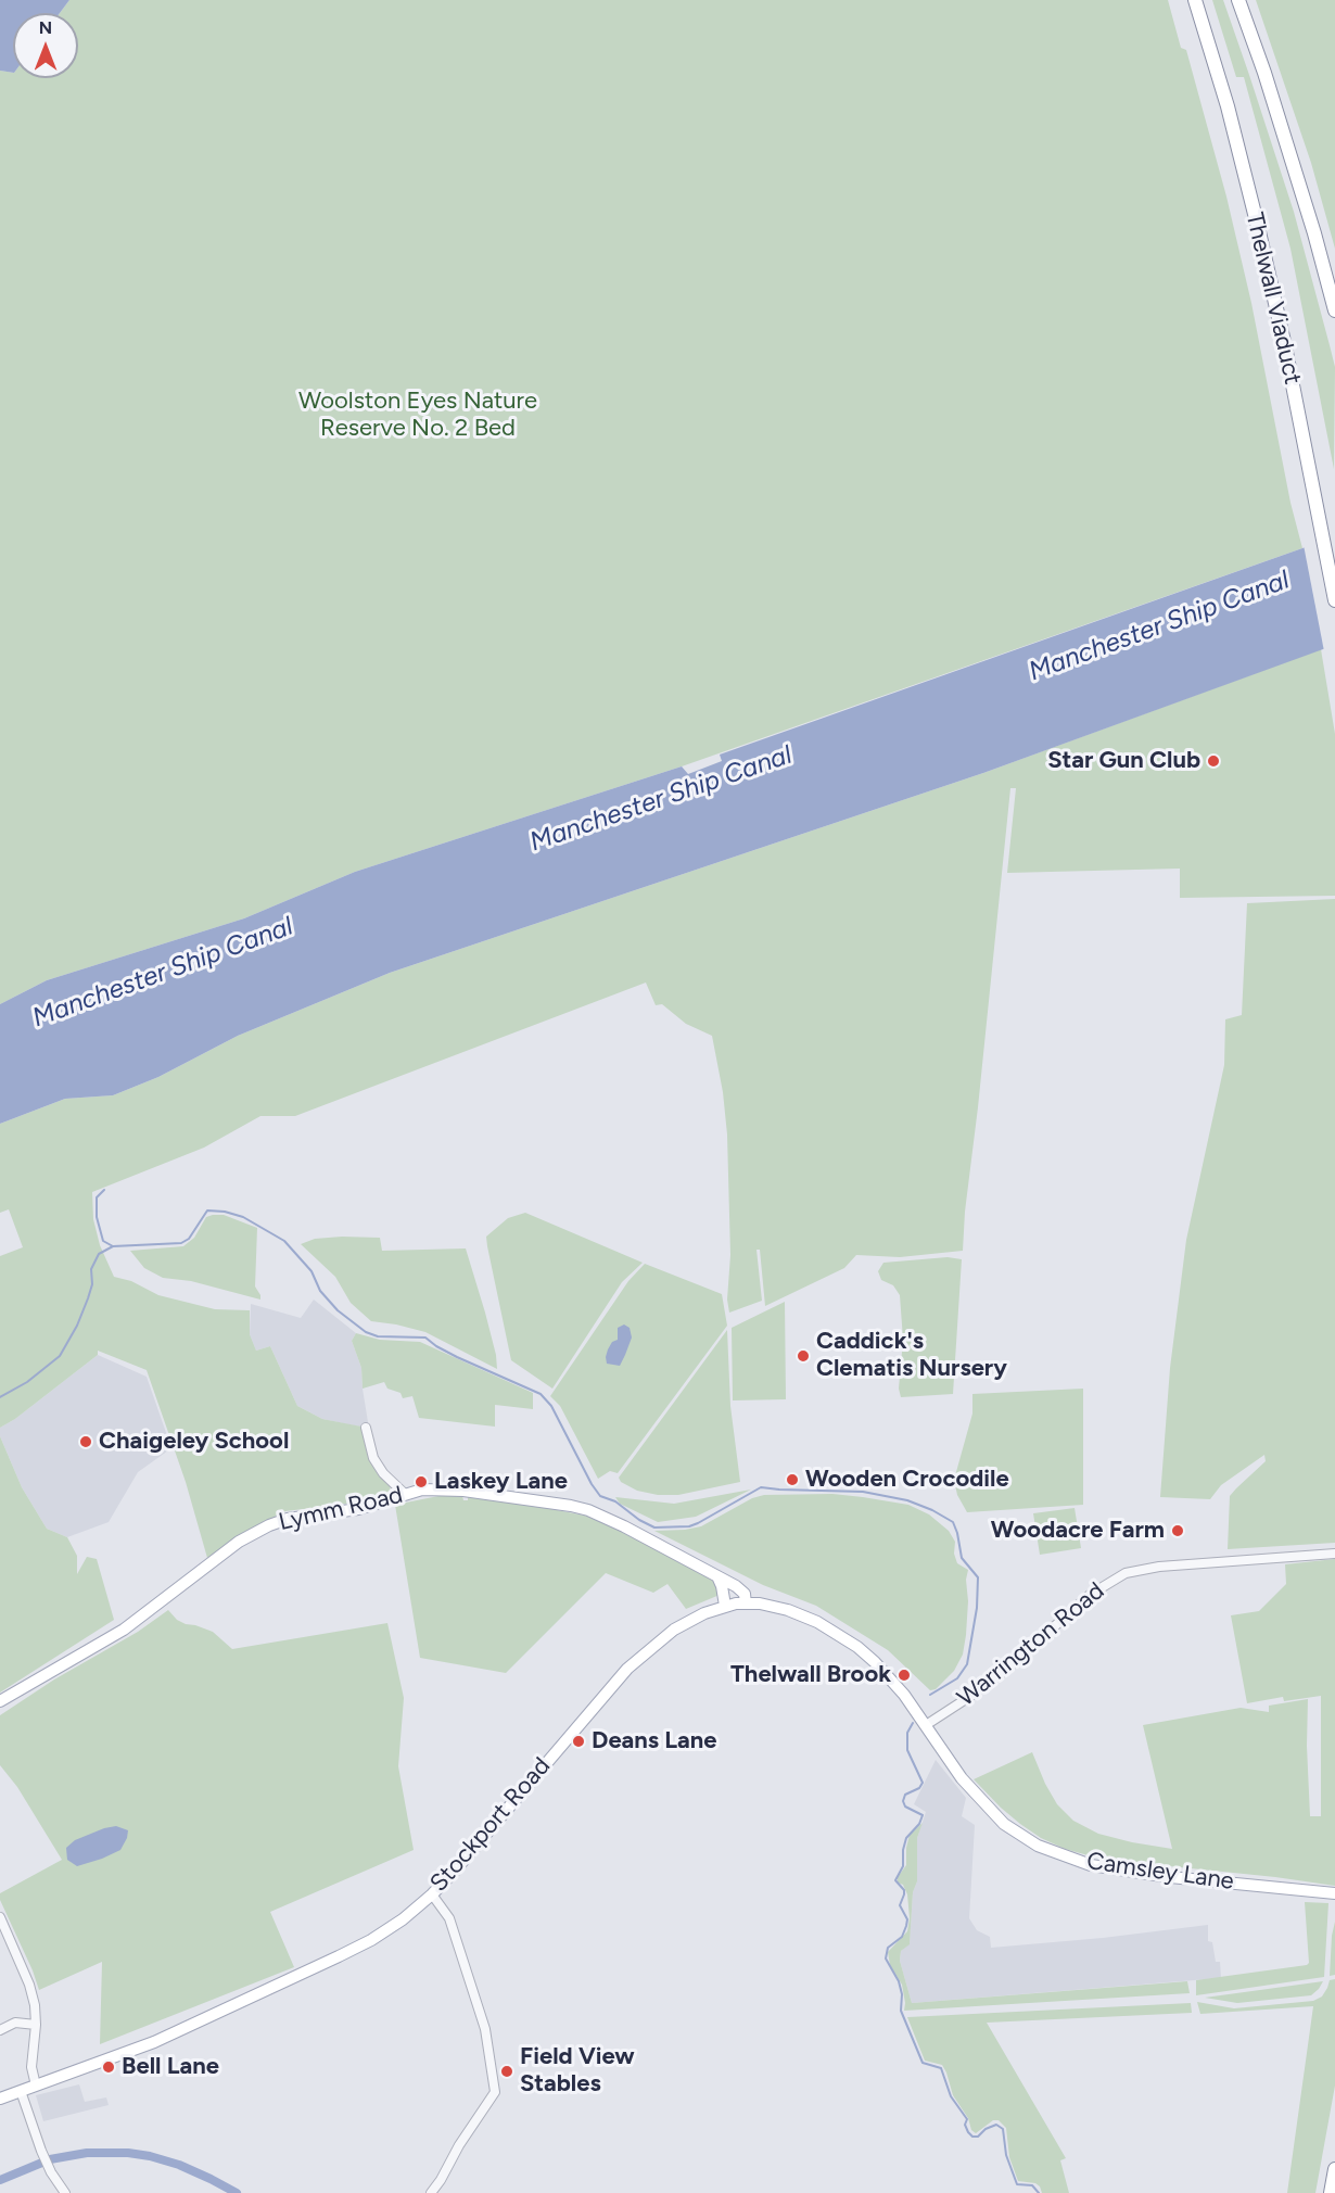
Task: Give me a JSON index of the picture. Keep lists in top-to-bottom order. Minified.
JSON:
{"streets":{"highway":["Thelwall Viaduct"],"main road":["Lymm Road","Stockport Road","Camsley Lane"],"street":["Warrington Road"]},"crossings":[["Lymm Road","Stockport Road"],["Warrington Road","Stockport Road"],["Warrington Road","Camsley Lane"],["Stockport Road","Camsley Lane"]],"water":["Manchester Ship Canal"],"parks":["Woolston Eyes Nature Reserve No. 2 Bed"],"places":["Star Gun Club","Caddick's Clematis Nursery","Chaigeley School","Wooden Crocodile","Laskey Lane","Woodacre Farm","Thelwall Brook","Deans Lane","Bell Lane","Field View Stables"],"north":"top"}
